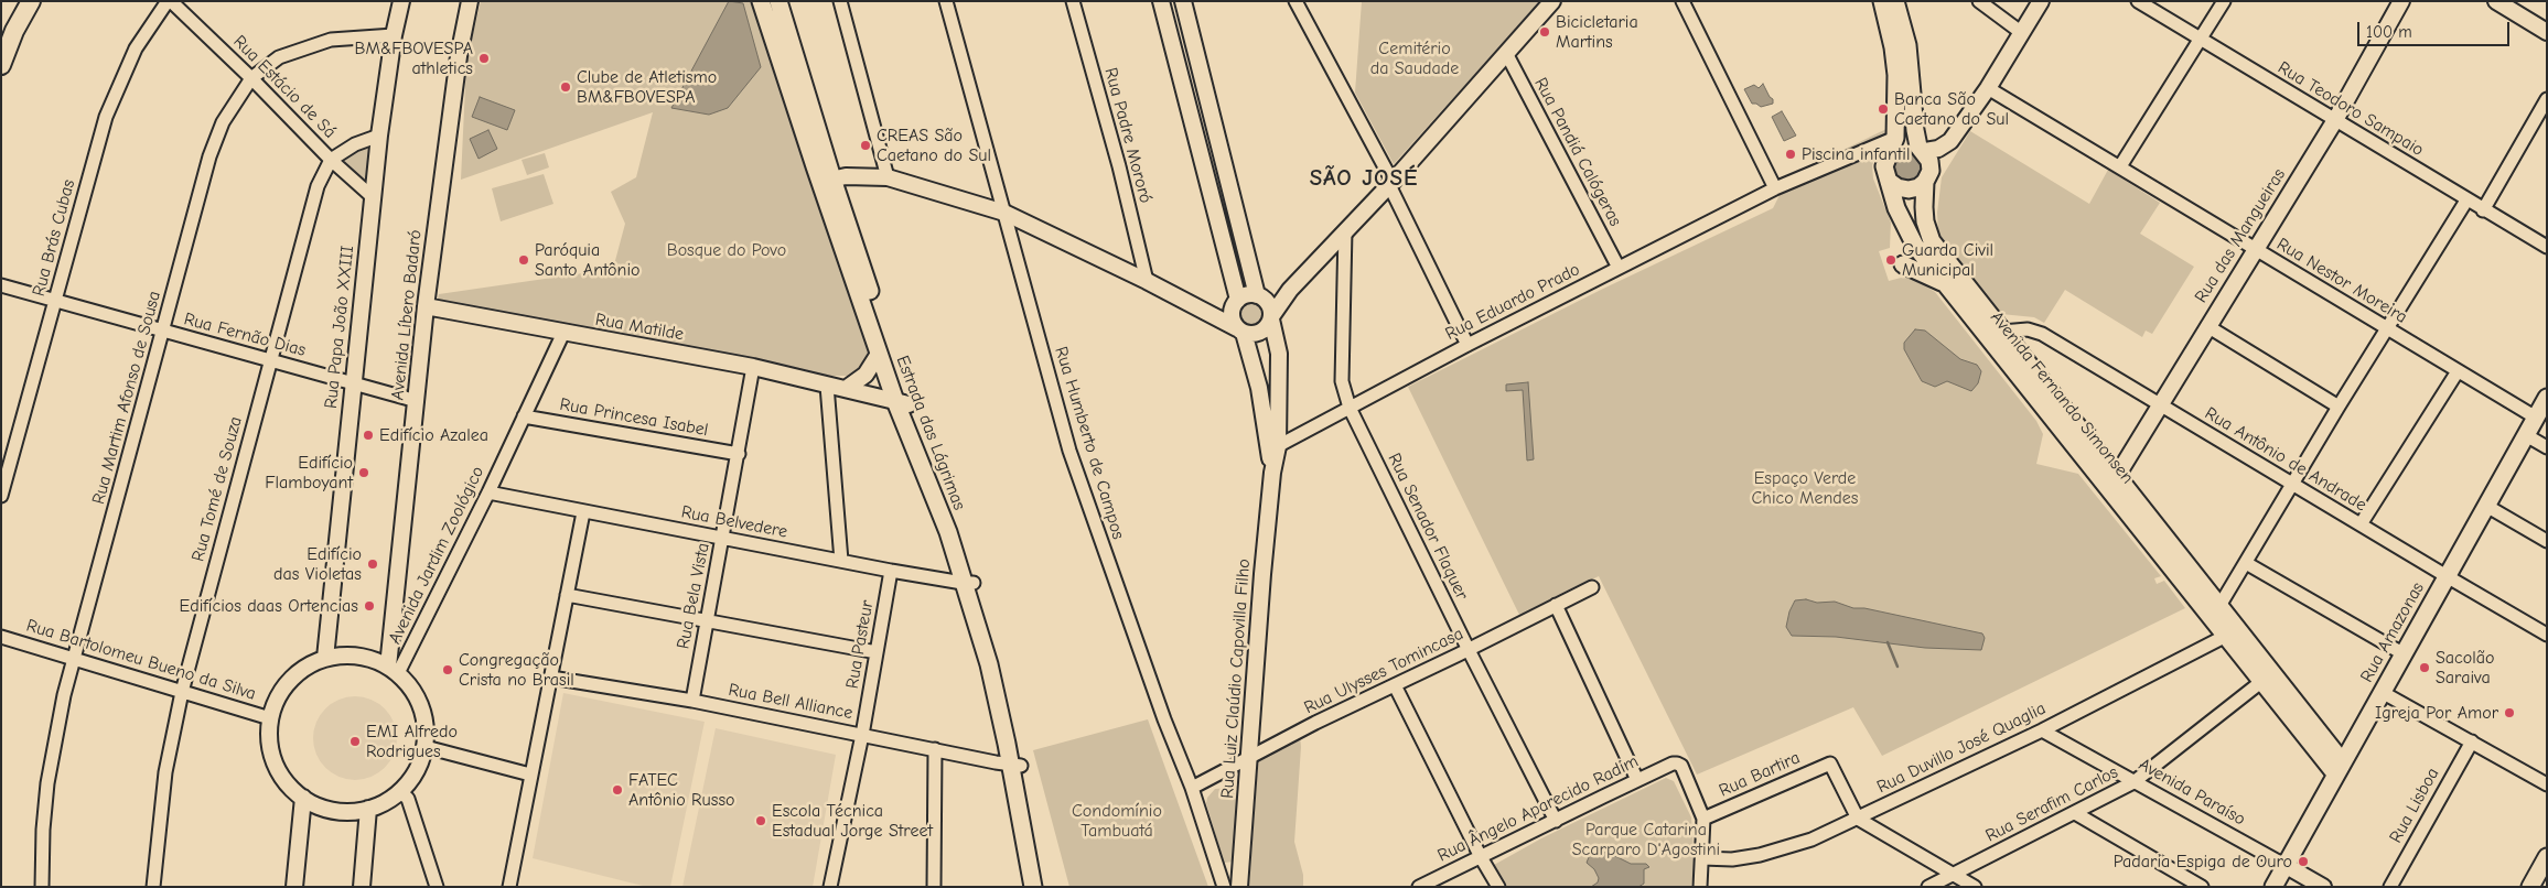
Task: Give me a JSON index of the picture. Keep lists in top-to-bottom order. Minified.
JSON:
{"streets":{"main road":["Avenida Fernando Simonsen","Estrada das Lágrimas","Rua Amazonas"],"street":["Rua Estácio de Sá","Rua Teodoro Sampaio","Rua Padre Mororó","Rua Pandiá Calógeras","Rua das Mangueiras","Rua Brás Cubas","Rua Nestor Moreira","Rua Eduardo Prado","Avenida Líbero Badaró","Rua Papa João XXIII","Rua Matilde","Rua Fernão Dias","Rua Martim Afonso de Sousa","Rua Princesa Isabel","Rua Humberto de Campos","Rua Antônio de Andrade","Rua Tomé de Souza","Rua Belvedere","Rua Senador Flaquer","Avenida Jardim Zoológico","Rua Bela Vista","Rua Pasteur","Rua Bartolomeu Bueno da Silva","Rua Ulysses Tomincasa","Rua Luiz Claúdio Capovilla Filho","Rua Bell Alliance","Rua Duvillo José Quaglia","Rua Bartira","Avenida Paraíso","Rua Serafim Carlos","Rua Lisboa","Rua Ângelo Aparecido Radim"]},"crossings":[["Rua Estácio de Sá","Rua Brás Cubas"],["Rua Estácio de Sá","Rua Papa João XXIII"],["Rua Estácio de Sá","Rua Martim Afonso de Sousa"],["Rua Estácio de Sá","Rua Tomé de Souza"],["Rua Teodoro Sampaio","Rua das Mangueiras"],["Rua Pandiá Calógeras","Rua Eduardo Prado"],["Rua das Mangueiras","Rua Nestor Moreira"],["Rua das Mangueiras","Avenida Fernando Simonsen"],["Rua das Mangueiras","Rua Antônio de Andrade"],["Rua Brás Cubas","Rua Fernão Dias"],["Rua Nestor Moreira","Rua Amazonas"],["Rua Eduardo Prado","Avenida Fernando Simonsen"],["Rua Eduardo Prado","Rua Senador Flaquer"],["Rua Eduardo Prado","Rua Luiz Claúdio Capovilla Filho"],["Avenida Líbero Badaró","Rua Papa João XXIII"],["Avenida Líbero Badaró","Rua Matilde"],["Avenida Líbero Badaró","Rua Fernão Dias"],["Avenida Líbero Badaró","Avenida Jardim Zoológico"],["Avenida Líbero Badaró","Rua Bartolomeu Bueno da Silva"],["Rua Papa João XXIII","Rua Fernão Dias"],["Rua Papa João XXIII","Rua Martim Afonso de Sousa"],["Rua Papa João XXIII","Avenida Jardim Zoológico"],["Rua Papa João XXIII","Rua Bartolomeu Bueno da Silva"],["Rua Matilde","Estrada das Lágrimas"],["Rua Matilde","Avenida Jardim Zoológico"],["Rua Matilde","Rua Bela Vista"],["Rua Fernão Dias","Rua Martim Afonso de Sousa"],["Rua Fernão Dias","Rua Tomé de Souza"],["Rua Martim Afonso de Sousa","Rua Bartolomeu Bueno da Silva"],["Avenida Fernando Simonsen","Rua Antônio de Andrade"],["Avenida Fernando Simonsen","Rua Amazonas"],["Avenida Fernando Simonsen","Rua Duvillo José Quaglia"],["Avenida Fernando Simonsen","Rua Serafim Carlos"],["Rua Princesa Isabel","Avenida Jardim Zoológico"],["Rua Princesa Isabel","Rua Bela Vista"],["Estrada das Lágrimas","Rua Belvedere"],["Estrada das Lágrimas","Rua Bell Alliance"],["Rua Humberto de Campos","Rua Ulysses Tomincasa"],["Rua Antônio de Andrade","Rua Amazonas"],["Rua Tomé de Souza","Rua Bartolomeu Bueno da Silva"],["Rua Belvedere","Avenida Jardim Zoológico"],["Rua Belvedere","Rua Bela Vista"],["Rua Belvedere","Rua Pasteur"],["Rua Senador Flaquer","Rua Ulysses Tomincasa"],["Rua Senador Flaquer","Rua Ângelo Aparecido Radim"],["Avenida Jardim Zoológico","Rua Bartolomeu Bueno da Silva"],["Rua Bela Vista","Rua Bell Alliance"],["Rua Amazonas","Avenida Paraíso"],["Rua Pasteur","Rua Bell Alliance"],["Rua Ulysses Tomincasa","Rua Luiz Claúdio Capovilla Filho"],["Rua Duvillo José Quaglia","Rua Bartira"],["Rua Duvillo José Quaglia","Avenida Paraíso"],["Rua Bartira","Rua Ângelo Aparecido Radim"],["Avenida Paraíso","Rua Serafim Carlos"]],"districts":["SÃO JOSÉ"],"parks":["Cemitério da Saudade","Bosque do Povo","Espaço Verde Chico Mendes","Condomínio Tambuatá","Parque Catarina Scarparo D'Agostini"],"places":["Bicicletaria Martins","BM&FBOVESPA athletics","Clube de Atletismo BM&FBOVESPA","Banca São Caetano do Sul","CREAS São Caetano do Sul","Piscina infantil","Paróquia Santo Antônio","Guarda Civil Municipal","Edifício Azalea","Edifício Flamboyant","Edifício das Violetas","Edifícios daas Ortencias","Sacolão Saraiva","Congregação Crista no Brasil","Igreja Por Amor","EMI Alfredo Rodrigues","FATEC Antônio Russo","Escola Técnica Estadual Jorge Street","Padaria Espiga de Ouro"],"scale_bar":"100 m"}
